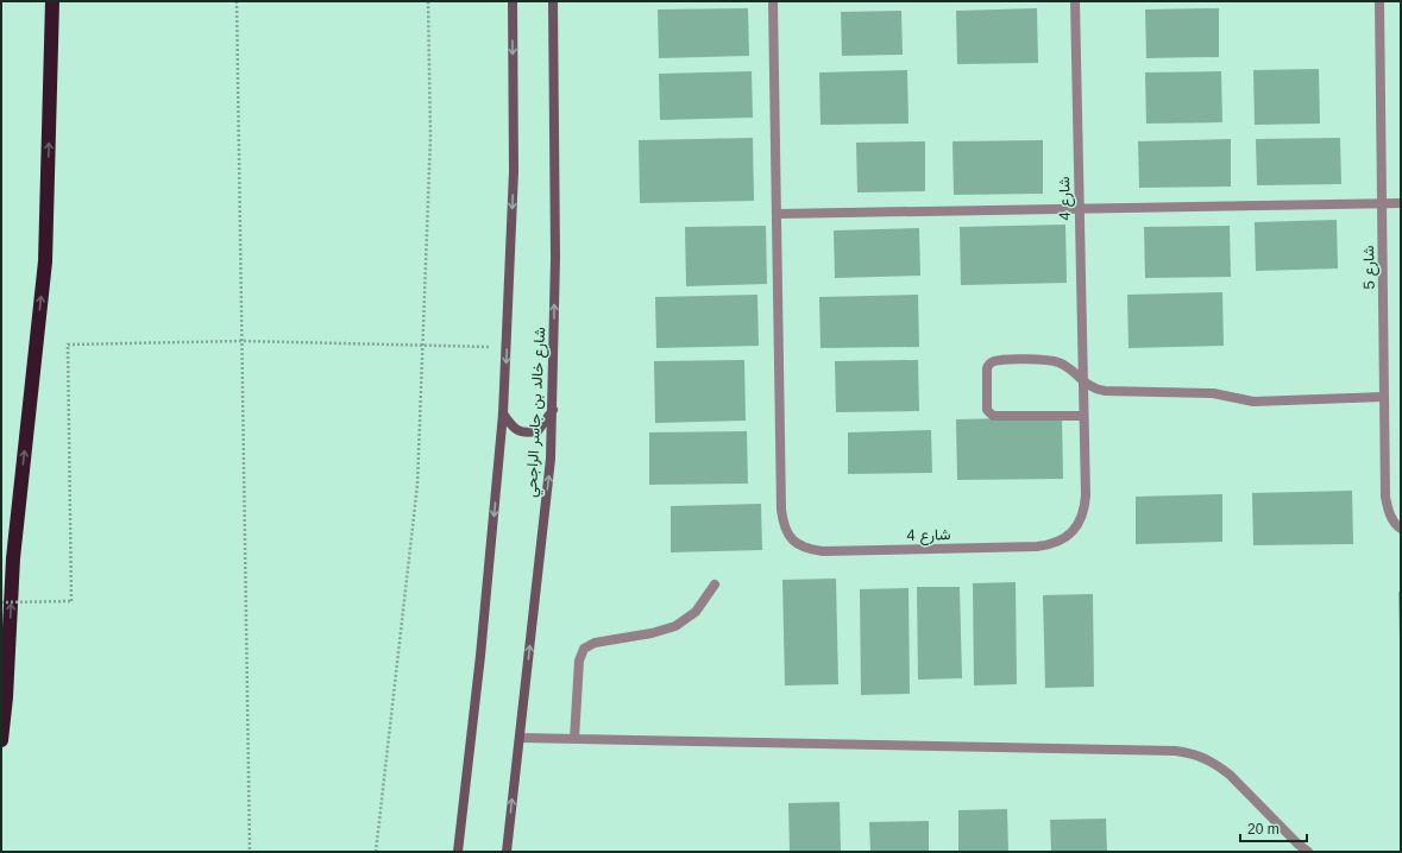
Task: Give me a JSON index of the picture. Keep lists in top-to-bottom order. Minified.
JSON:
{"streets":{"street":["شارع 4","شارع 5","شارع خالد بن جاسر الراجحي"]},"scale_bar":"20 m"}
